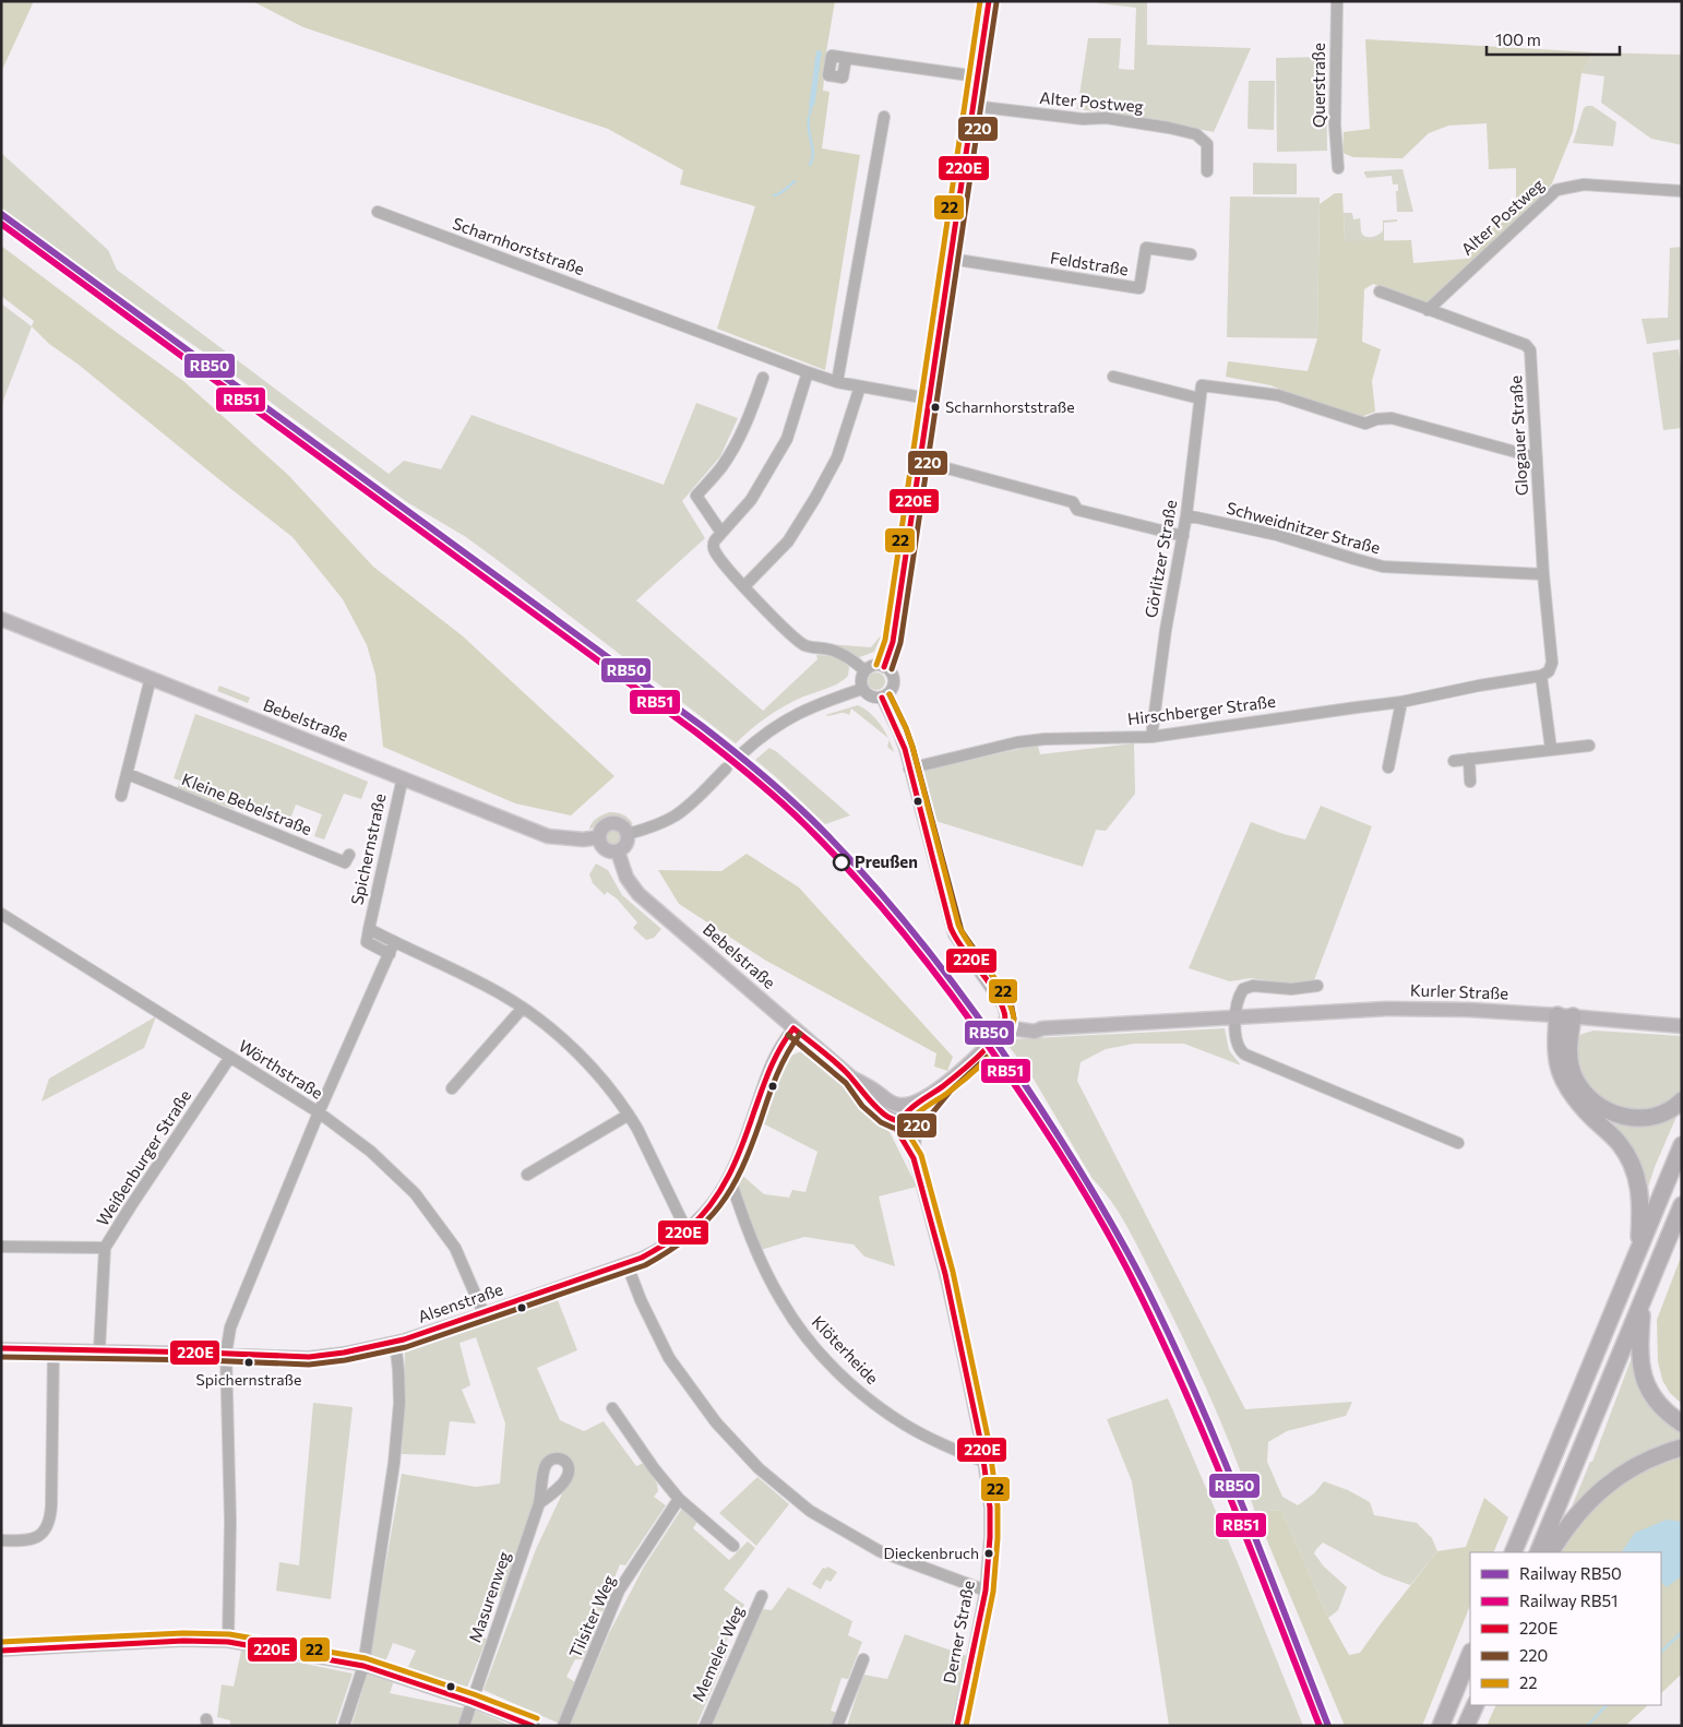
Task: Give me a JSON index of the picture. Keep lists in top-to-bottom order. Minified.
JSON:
{"streets":{"main road":["Bebelstraße","Kurler Straße"],"street":["Querstraße","Alter Postweg","Scharnhorststraße","Feldstraße","Glogauer Straße","Schweidnitzer Straße","Görlitzer Straße","Hirschberger Straße","Kleine Bebelstraße","Spichernstraße","Wörthstraße","Weißenburger Straße","Alsenstraße","Klöterheide","Masurenweg","Tilsiter Weg","Derner Straße","Memeler Weg"]},"crossings":[["Alter Postweg","Glogauer Straße"],["Glogauer Straße","Schweidnitzer Straße"],["Glogauer Straße","Görlitzer Straße"],["Glogauer Straße","Hirschberger Straße"],["Schweidnitzer Straße","Görlitzer Straße"],["Görlitzer Straße","Hirschberger Straße"],["Bebelstraße","Spichernstraße"],["Bebelstraße","Alsenstraße"],["Bebelstraße","Derner Straße"],["Wörthstraße","Weißenburger Straße"],["Wörthstraße","Alsenstraße"],["Weißenburger Straße","Alsenstraße"],["Alsenstraße","Klöterheide"],["Klöterheide","Derner Straße"]],"places":["Scharnhorststraße","Preußen","Spichernstraße","Dieckenbruch"],"lines":["transit line 220E","transit line 22","transit line 220","rail line RB50","rail line RB51"],"legend":["Railway RB50","Railway RB51","220E","220","22"],"scale_bar":"100 m"}
